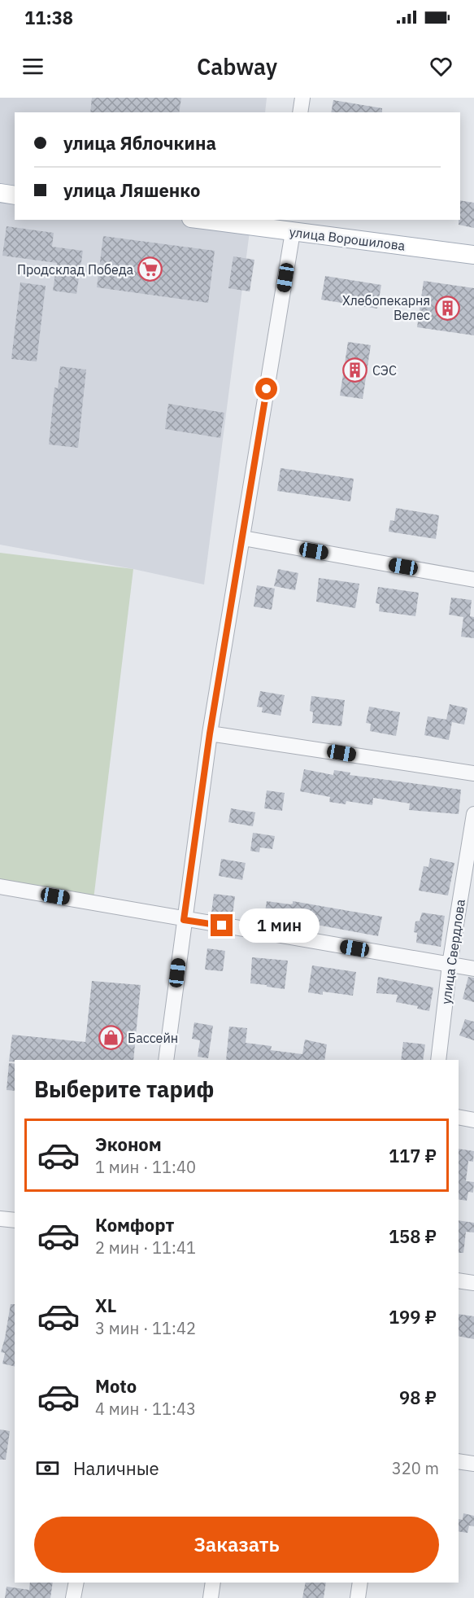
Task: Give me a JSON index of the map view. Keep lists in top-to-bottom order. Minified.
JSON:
{"streets":{"main road":["улица Ворошилова"],"street":["улица Свердлова"]},"places":{"supermarket":["Продсклад Победа"],"building":["Хлебопекарня Велес","СЭС"],"shop":["Бассейн"]},"page":{"status":"11:38","header":"Cabway","banner":["улица Яблочкина","улица Ляшенко"],"bubble":"1 мин","heading":"Выберите тариф","list":[{"name":"Эконом","note":"1 мин · 11:40","value":"117 ₽"},{"name":"Комфорт","note":"2 мин · 11:41","value":"158 ₽"},{"name":"XL","note":"3 мин · 11:42","value":"199 ₽"},{"name":"Moto","note":"4 мин · 11:43","value":"98 ₽"}],"pay":["Наличные","320 m"],"buttons":"Заказать"}}
